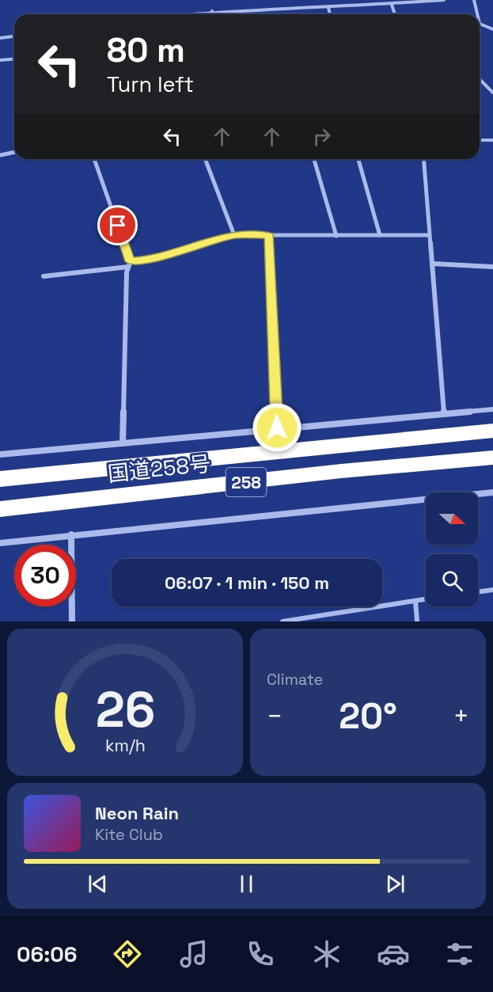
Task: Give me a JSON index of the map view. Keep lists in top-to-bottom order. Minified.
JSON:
{"streets":{"highway":["国道258号","258"]},"north":"right","page":{"turn":["80 m","Turn left"],"limit":"30","trip":"06:07 · 1 min · 150 m","tile":"Climate","heat":["−","20°","+"],"song":["Neon Rain","Kite Club"],"tabs":"06:06","gauge":["26","km/h"]}}
